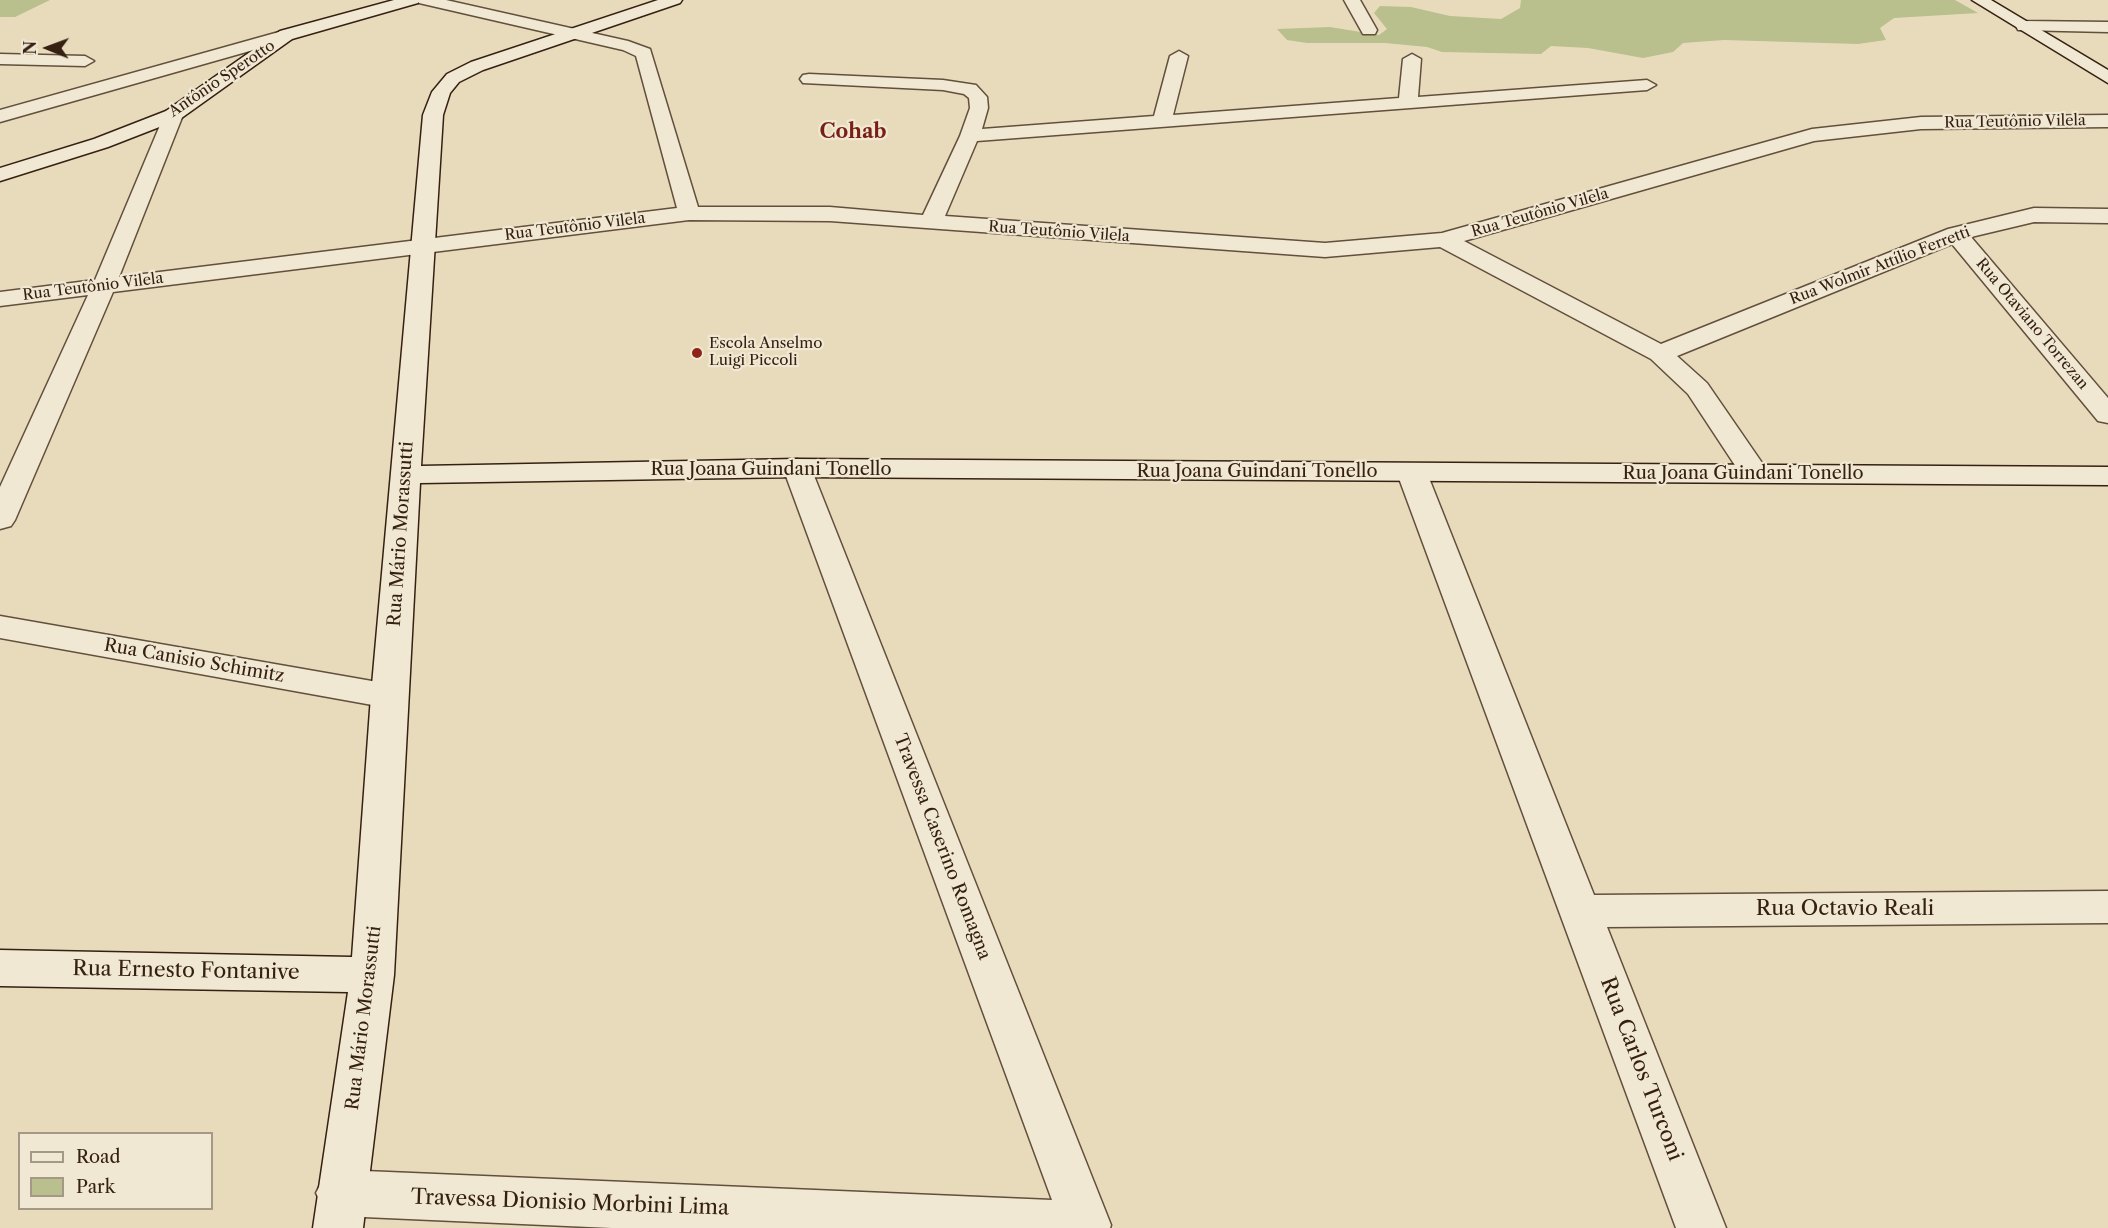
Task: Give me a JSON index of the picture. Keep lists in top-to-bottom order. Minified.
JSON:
{"streets":{"street":["Antônio Sperotto","Rua Teutônio Vilela","Rua Wolmir Attílio Ferretti","Rua Otaviano Torrezan","Rua Joana Guindani Tonello","Rua Mário Morassutti","Rua Canisio Schimitz","Travessa Caserino Romagna","Rua Octavio Reali","Rua Ernesto Fontanive","Rua Carlos Turconi","Travessa Dionisio Morbini Lima"]},"crossings":[["Rua Teutônio Vilela","Rua Mário Morassutti"],["Rua Wolmir Attílio Ferretti","Rua Otaviano Torrezan"],["Rua Joana Guindani Tonello","Rua Mário Morassutti"],["Rua Joana Guindani Tonello","Travessa Caserino Romagna"],["Rua Joana Guindani Tonello","Rua Carlos Turconi"],["Rua Mário Morassutti","Rua Canisio Schimitz"],["Rua Mário Morassutti","Rua Ernesto Fontanive"],["Rua Mário Morassutti","Travessa Dionisio Morbini Lima"],["Travessa Caserino Romagna","Travessa Dionisio Morbini Lima"],["Rua Octavio Reali","Rua Carlos Turconi"]],"districts":["Cohab"],"places":["Escola Anselmo Luigi Piccoli"],"legend":["Road","Park"],"north":"left"}
